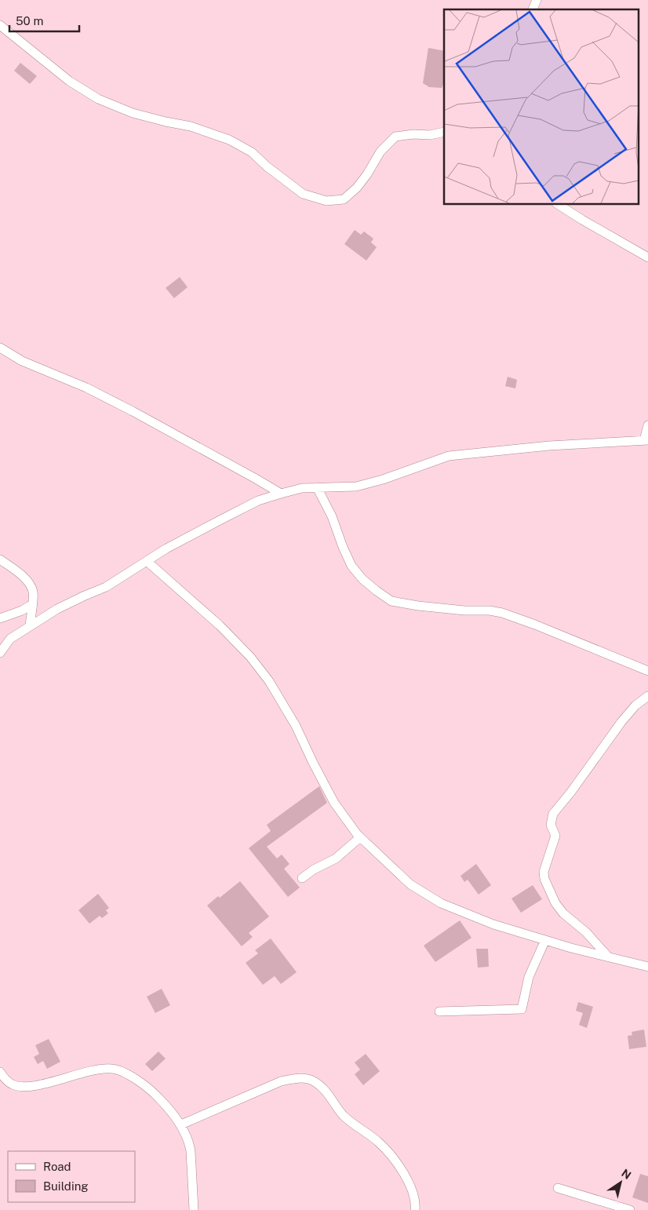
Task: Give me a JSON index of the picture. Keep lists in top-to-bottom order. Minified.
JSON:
{"legend":["Road","Building"],"scale_bar":"50 m","north":"top right"}
